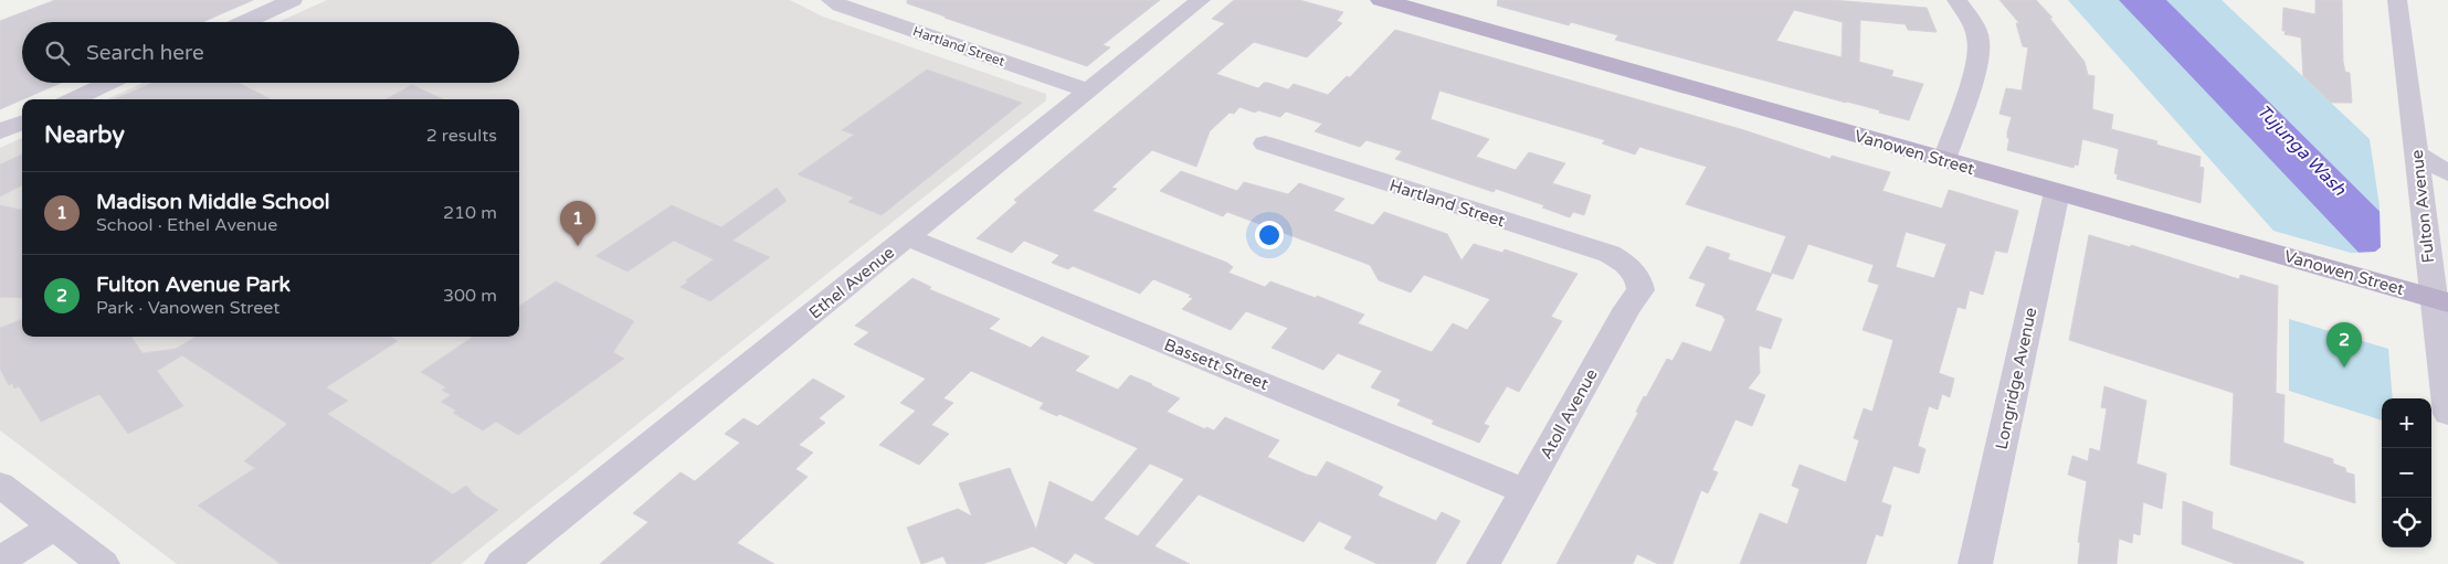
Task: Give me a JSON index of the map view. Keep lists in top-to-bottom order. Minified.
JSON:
{"streets":{"main road":["Vanowen Street"],"street":["Hartland Street","Fulton Avenue","Ethel Avenue","Bassett Street","Longridge Avenue","Atoll Avenue"]},"crossings":[["Hartland Street","Ethel Avenue"],["Hartland Street","Atoll Avenue"],["Vanowen Street","Fulton Avenue"],["Vanowen Street","Longridge Avenue"],["Ethel Avenue","Bassett Street"],["Bassett Street","Atoll Avenue"]],"water":["Tujunga Wash"],"page":{"search":"Search here","heading":["Nearby","2 results"],"list":[{"mark":"1","name":"Madison Middle School","note":"School · Ethel Avenue","value":"210 m"},{"mark":"2","name":"Fulton Avenue Park","note":"Park · Vanowen Street","value":"300 m"}],"pins":["1","2"],"map_buttons":["+","−"]}}
